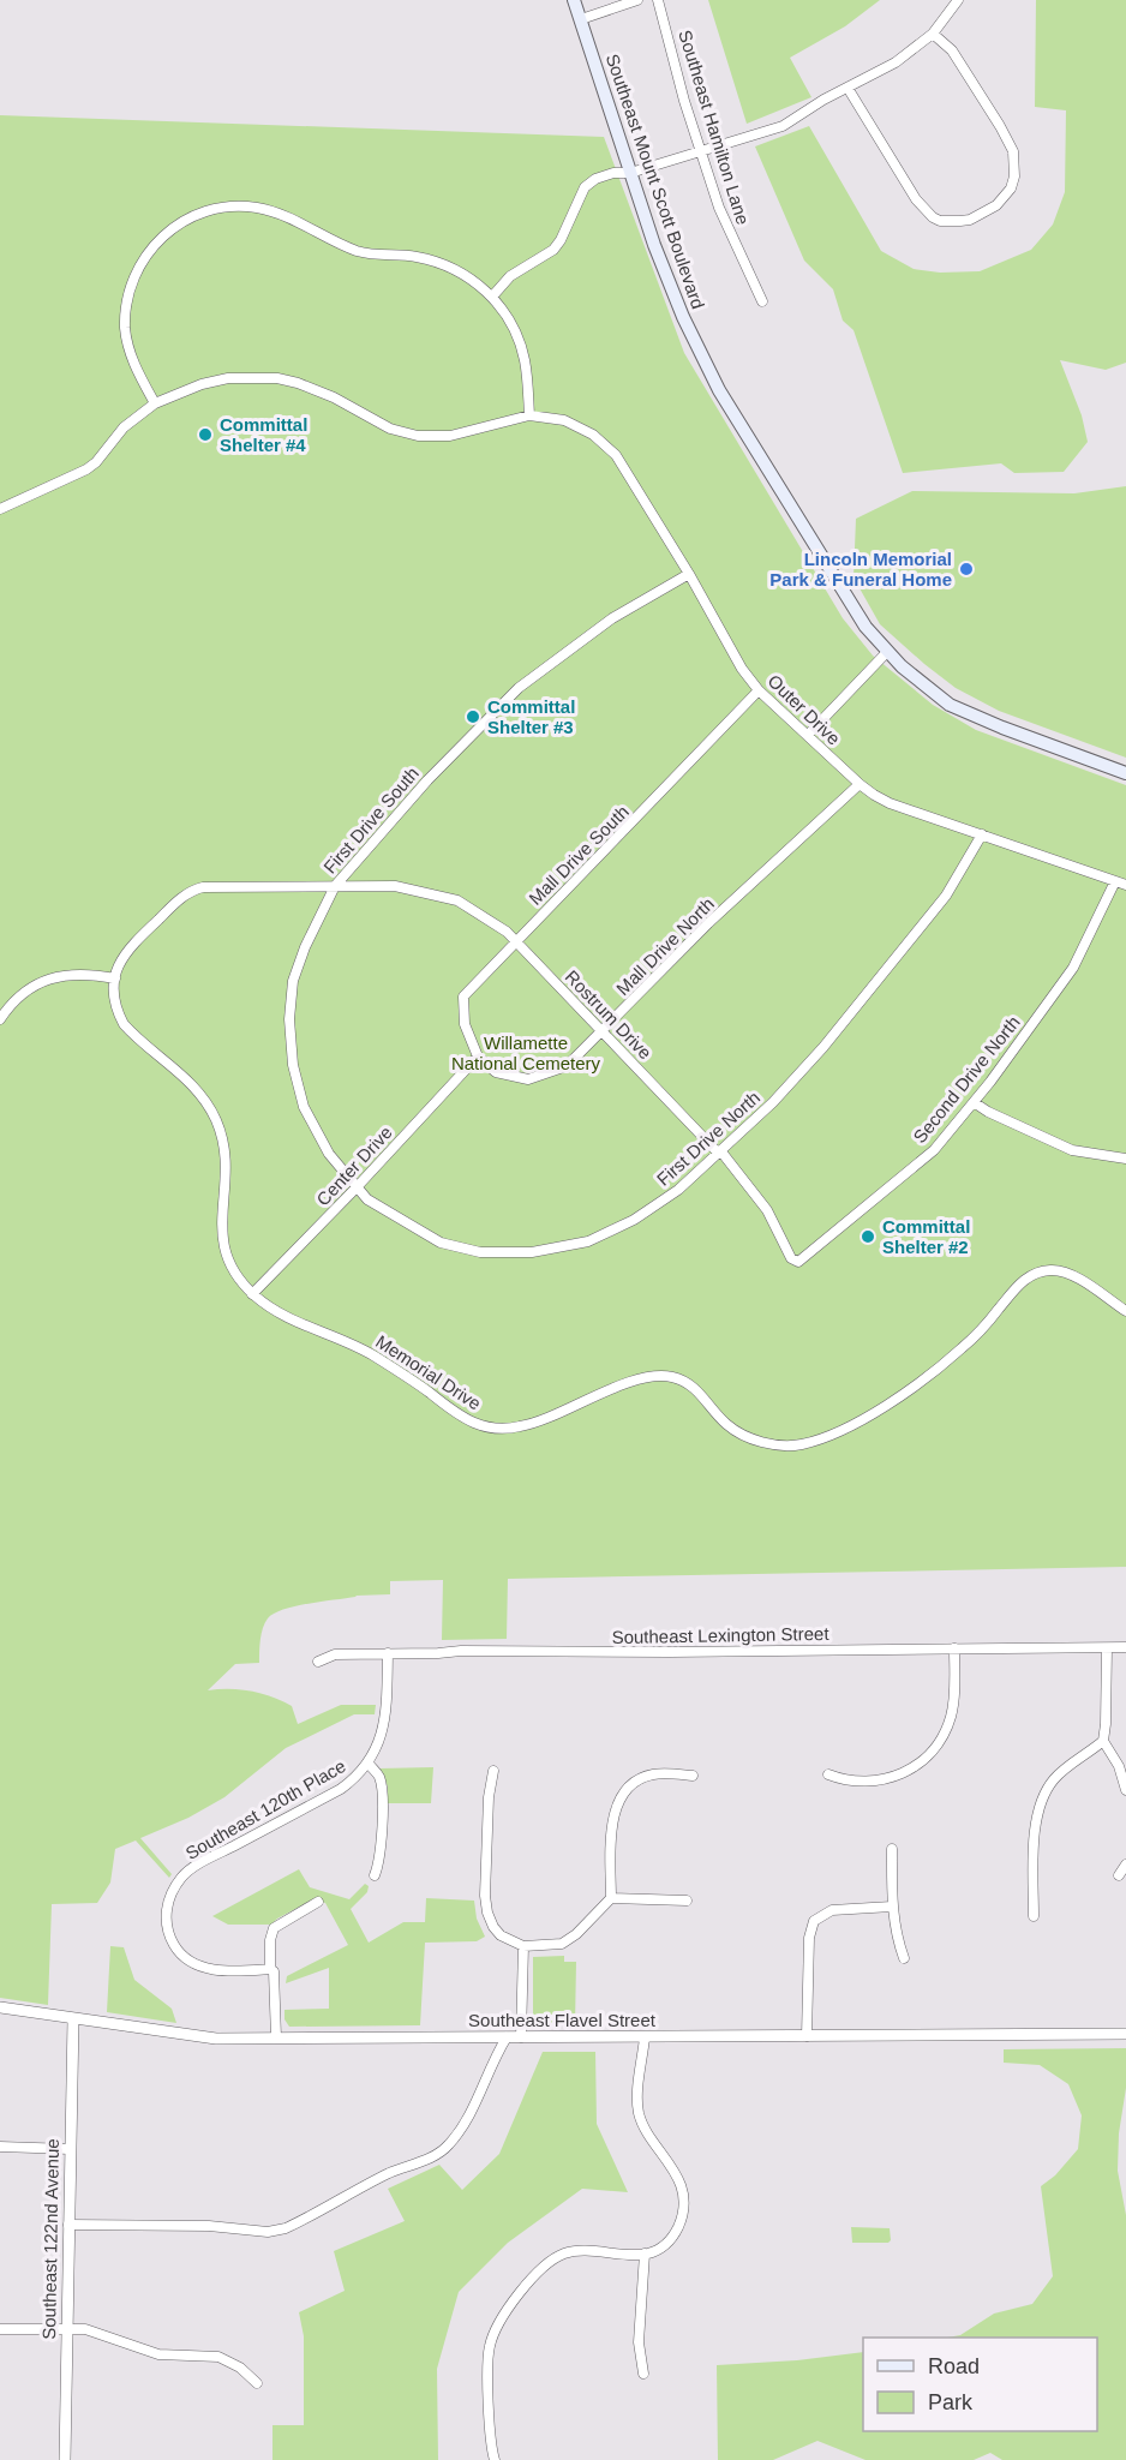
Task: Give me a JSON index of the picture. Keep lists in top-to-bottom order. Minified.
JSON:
{"streets":{"main road":["Southeast Mount Scott Boulevard"],"street":["Southeast Hamilton Lane","Outer Drive","First Drive South","Mall Drive South","Mall Drive North","Rostrum Drive","Second Drive North","First Drive North","Center Drive","Memorial Drive","Southeast Lexington Street","Southeast 120th Place","Southeast Flavel Street","Southeast 122nd Avenue"]},"crossings":[["Outer Drive","First Drive South"],["Outer Drive","Mall Drive South"],["Outer Drive","Mall Drive North"],["Outer Drive","Second Drive North"],["Outer Drive","First Drive North"],["First Drive South","Rostrum Drive"],["First Drive South","First Drive North"],["First Drive South","Center Drive"],["First Drive South","Memorial Drive"],["Mall Drive South","Mall Drive North"],["Mall Drive South","Rostrum Drive"],["Mall Drive South","Center Drive"],["Mall Drive North","Rostrum Drive"],["Mall Drive North","Center Drive"],["Rostrum Drive","Second Drive North"],["Rostrum Drive","First Drive North"],["Rostrum Drive","Memorial Drive"],["First Drive North","Center Drive"],["Center Drive","Memorial Drive"],["Southeast Lexington Street","Southeast 120th Place"],["Southeast Flavel Street","Southeast 122nd Avenue"]],"parks":["Willamette National Cemetery"],"places":["Committal Shelter #4","Lincoln Memorial Park & Funeral Home","Committal Shelter #3","Committal Shelter #2"],"legend":["Road","Park"]}
